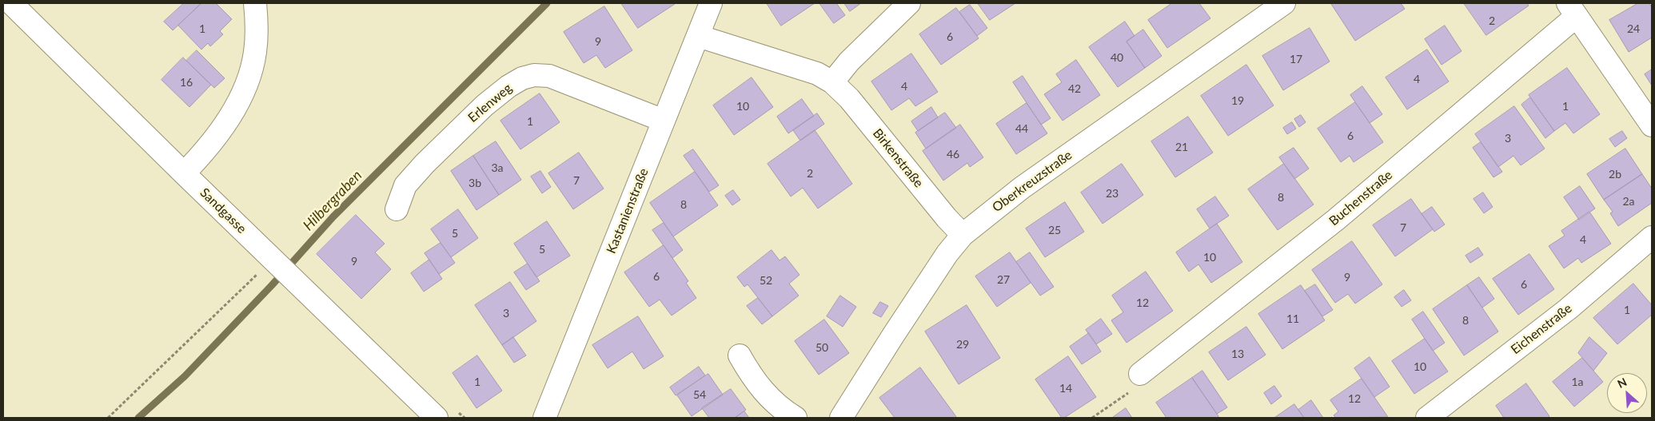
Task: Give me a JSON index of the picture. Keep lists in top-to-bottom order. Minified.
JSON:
{"streets":{"street":["Erlenweg","Birkenstraße","Oberkreuzstraße","Buchenstraße","Sandgasse","Kastanienstraße","Eichenstraße"]},"crossings":[["Erlenweg","Kastanienstraße"],["Birkenstraße","Oberkreuzstraße"],["Birkenstraße","Kastanienstraße"]],"water":["Hilbergraben"],"house_numbers":["2","1","24","6","9","40","17","4","16","4","42","19","10","1","1","44","6","3","21","46","3a","2","2b","7","3b","23","8","2a","8","7","25","5","4","5","10","9","6","9","27","52","6","12","1","3","11","8","29","50","13","10","1","1a","14","54","12"],"north":"top left"}
